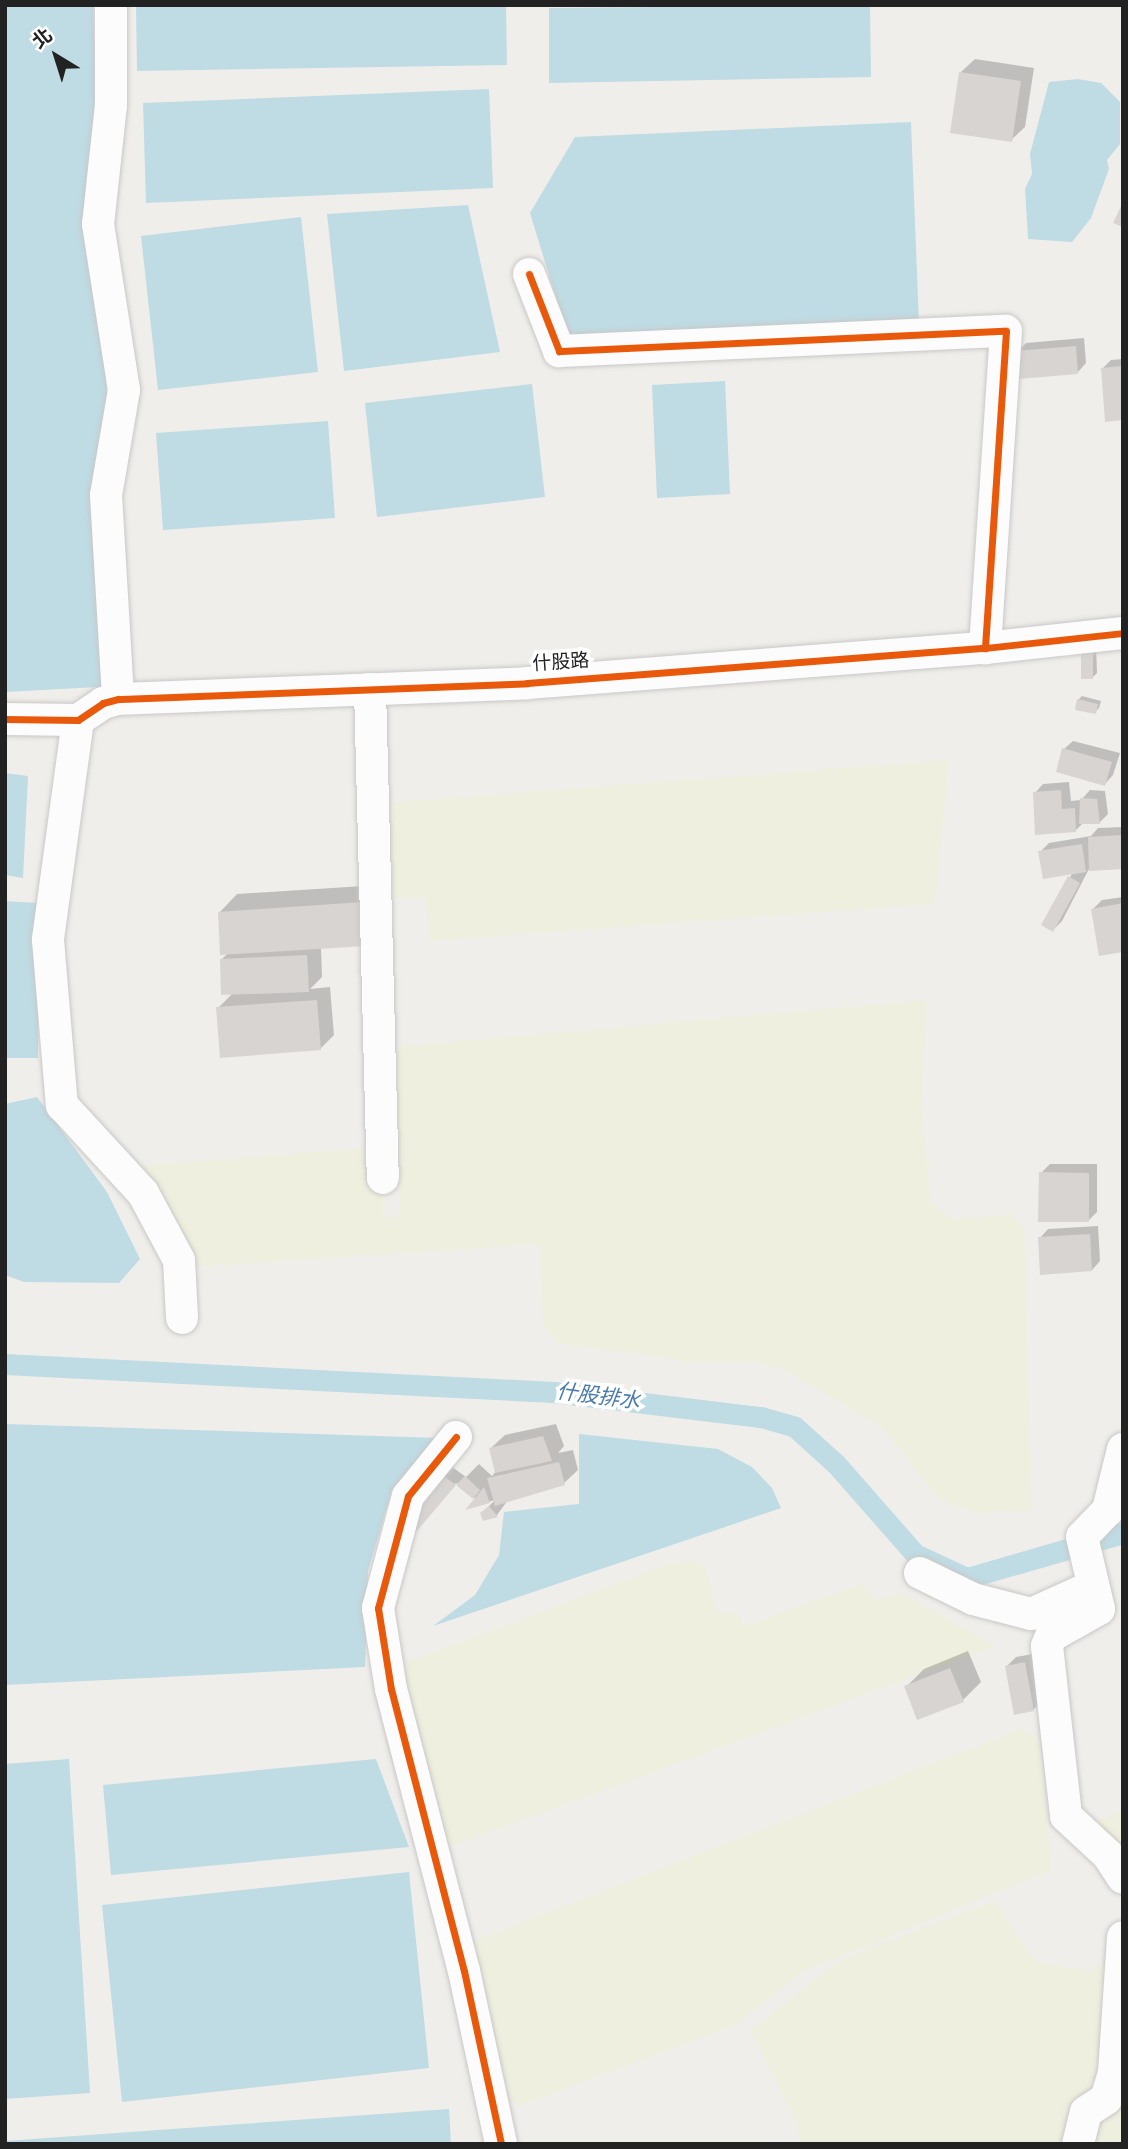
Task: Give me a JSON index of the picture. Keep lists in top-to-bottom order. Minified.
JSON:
{"streets":{"street":["什股路"]},"water":["什股排水"],"north":"top left"}
